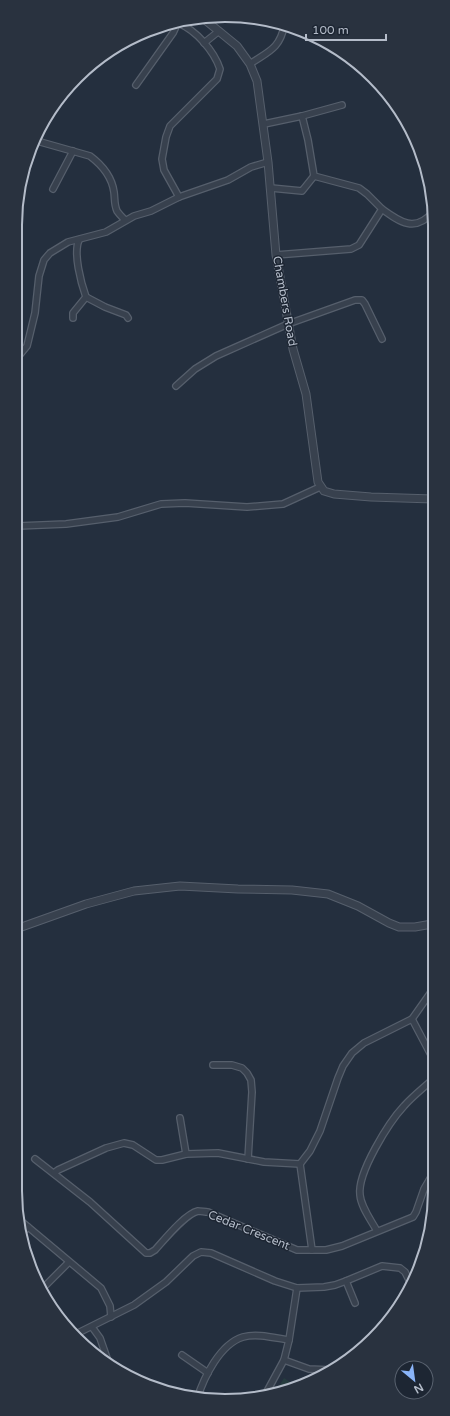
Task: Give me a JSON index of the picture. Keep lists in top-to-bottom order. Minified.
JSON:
{"streets":{"street":["Chambers Road","Cedar Crescent"]},"scale_bar":"100 m","north":"bottom right"}
